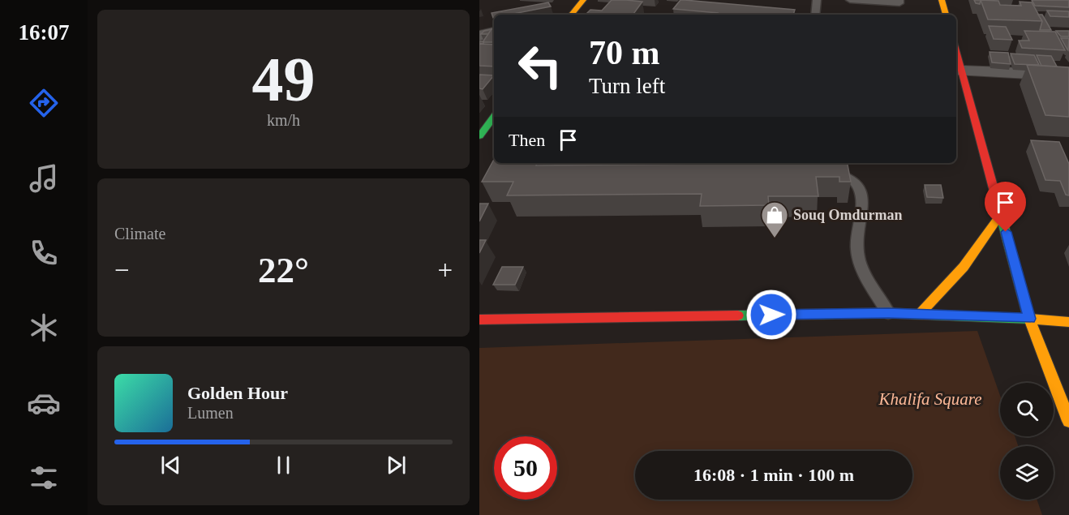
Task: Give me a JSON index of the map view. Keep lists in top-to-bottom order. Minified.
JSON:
{"parks":["Khalifa Square"],"places":{"shop":["Souq Omdurman"]},"page":{"tabs":"16:07","tile":[["49","km/h"],"Climate"],"turn":["70 m","Turn left"],"then":"Then","heat":["−","22°","+"],"song":["Golden Hour","Lumen"],"limit":"50","trip":"16:08 · 1 min · 100 m"}}
